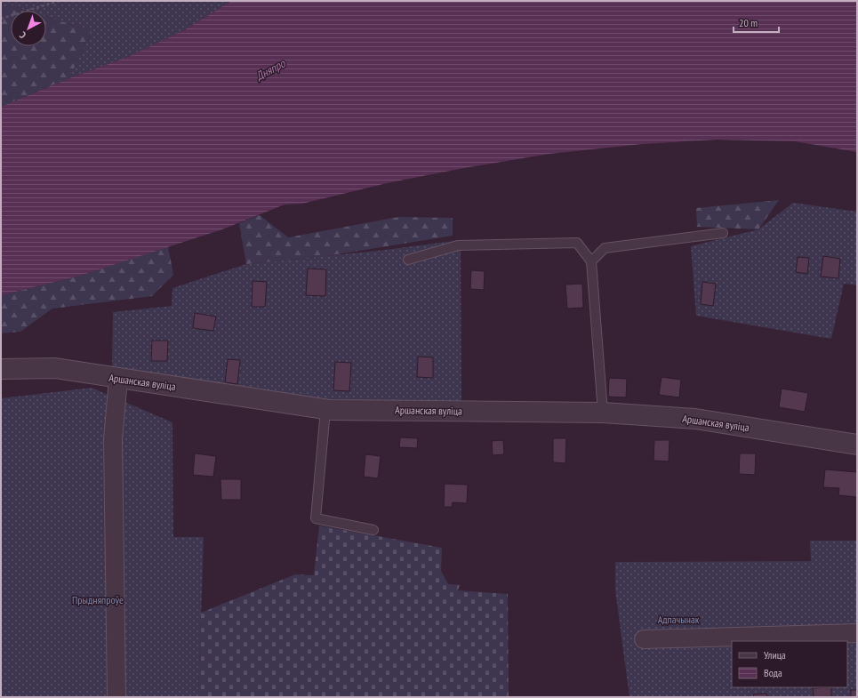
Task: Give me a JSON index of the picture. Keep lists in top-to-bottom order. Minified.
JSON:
{"streets":{"street":["Аршанская вуліца"]},"water":["Дняпро"],"parks":["Прыдняпроўе","Адпачынак"],"legend":["Улица","Вода"],"scale_bar":"20 m","north":"bottom left"}
